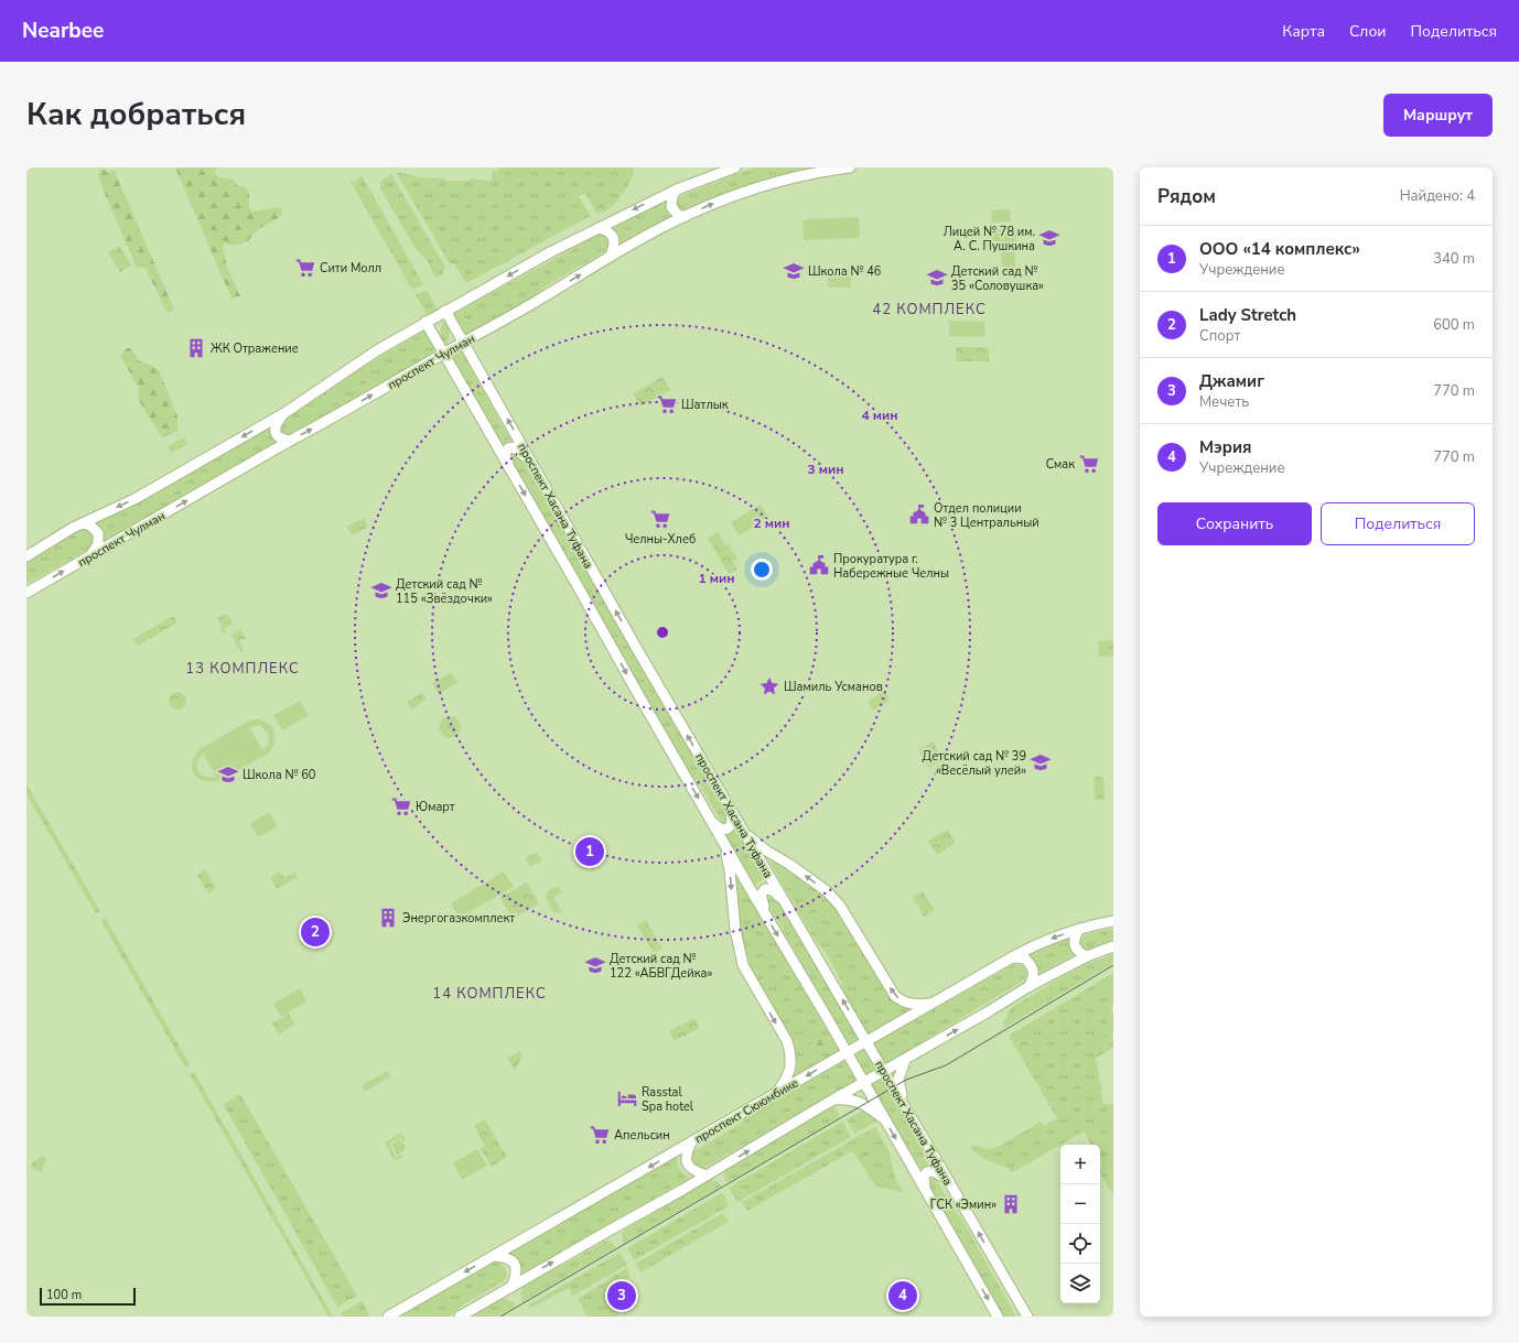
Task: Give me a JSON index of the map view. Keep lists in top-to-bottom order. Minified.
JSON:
{"streets":{"main road":["проспект Чулман","проспект Хасана Туфана","проспект Сююмбике"]},"crossings":[["проспект Чулман","проспект Хасана Туфана"],["проспект Хасана Туфана","проспект Сююмбике"]],"districts":["42 КОМПЛЕКС","13 КОМПЛЕКС","14 КОМПЛЕКС"],"places":{"school or university":["Лицей № 78 им. А. С. Пушкина","Школа № 46","Детский сад № 35 «Соловушка»","Детский сад № 115 «Звёздочки»","Детский сад № 39 «Весёлый улей»","Школа № 60","Детский сад № 122 «АБВГДейка»"],"supermarket":["Сити Молл","Шатлык","Смак","Челны-Хлеб","Юмарт","Апельсин"],"building":["ЖК Отражение","Энергогазкомплект","ГСК «Эмин»"],"public building":["Отдел полиции № 3 Центральный","Прокуратура г. Набережные Челны"],"place":["Шамиль Усманов"],"hotel":["Rasstal Spa hotel"]},"scale_bar":"100 m","page":{"header":"Nearbee","nav":["Карта","Слои","Поделиться"],"title":"Как добраться","buttons":["Маршрут",["Сохранить","Поделиться"]],"heading":["Рядом","Найдено: 4"],"list":[{"mark":"1","name":"ООО «14 комплекс»","note":"Учреждение","value":"340 m"},{"mark":"2","name":"Lady Stretch","note":"Спорт","value":"600 m"},{"mark":"3","name":"Джамиг","note":"Мечеть","value":"770 m"},{"mark":"4","name":"Мэрия","note":"Учреждение","value":"770 m"}],"pins":["1","2","3","4"],"map_buttons":["+","−"],"scale":"100 m"},"rings":["4 мин","3 мин","2 мин","1 мин"]}
